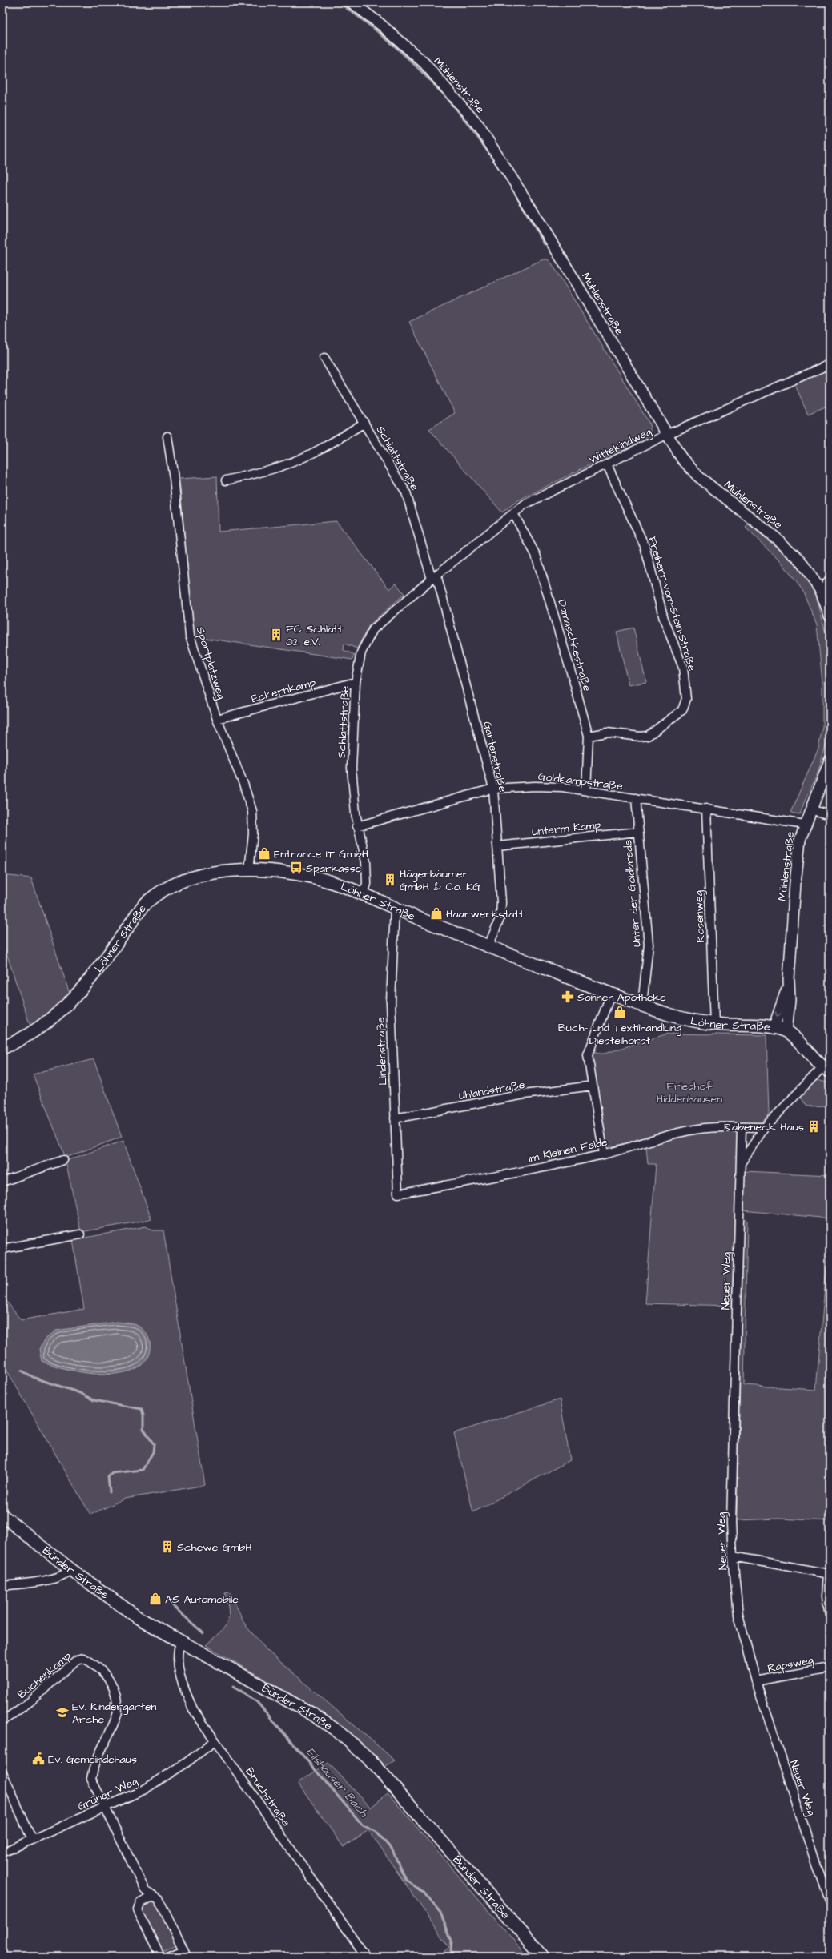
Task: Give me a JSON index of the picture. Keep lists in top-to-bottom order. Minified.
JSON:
{"streets":{"main road":["Löhner Straße","Bünder Straße"],"street":["Mühlenstraße","Wittekindweg","Schlattstraße","Freiherr-vom-Stein-Straße","Damaschkestraße","Sportplatzweg","Eckernkamp","Gartenstraße","Goldkampstraße","Unterm Kamp","Unter der Goldbrede","Rosenweg","Lindenstraße","Uhlandstraße","Im Kleinen Felde","Neuer Weg","Rapsweg","Buchenkamp","Grüner Weg","Bruchstraße"]},"crossings":[["Mühlenstraße","Wittekindweg"],["Mühlenstraße","Goldkampstraße"],["Mühlenstraße","Löhner Straße"],["Wittekindweg","Schlattstraße"],["Wittekindweg","Freiherr-vom-Stein-Straße"],["Wittekindweg","Damaschkestraße"],["Wittekindweg","Gartenstraße"],["Schlattstraße","Eckernkamp"],["Schlattstraße","Gartenstraße"],["Schlattstraße","Goldkampstraße"],["Schlattstraße","Löhner Straße"],["Freiherr-vom-Stein-Straße","Damaschkestraße"],["Damaschkestraße","Goldkampstraße"],["Sportplatzweg","Eckernkamp"],["Sportplatzweg","Löhner Straße"],["Gartenstraße","Goldkampstraße"],["Gartenstraße","Unterm Kamp"],["Gartenstraße","Löhner Straße"],["Goldkampstraße","Unter der Goldbrede"],["Goldkampstraße","Rosenweg"],["Unterm Kamp","Unter der Goldbrede"],["Unter der Goldbrede","Löhner Straße"],["Löhner Straße","Rosenweg"],["Löhner Straße","Lindenstraße"],["Lindenstraße","Uhlandstraße"],["Lindenstraße","Im Kleinen Felde"],["Im Kleinen Felde","Neuer Weg"],["Neuer Weg","Rapsweg"],["Bünder Straße","Bruchstraße"],["Buchenkamp","Grüner Weg"],["Grüner Weg","Bruchstraße"]],"water":["Eilshauser Bach"],"parks":["Friedhof Hiddenhausen"],"places":{"building":["FC Schlatt 02 e.V.","Hägerbäumer GmbH & Co. KG","Rabeneck Haus","Schewe GmbH"],"shop":["Entrance IT GmbH","Haarwerkstatt","Buch- und Textilhandlung Diestelhorst","AS Automobile"],"bus stop":["Sparkasse"],"pharmacy":["Sonnen-Apotheke"],"school or university":["Ev. Kindergarten Arche"],"public building":["Ev. Gemeindehaus"]}}
